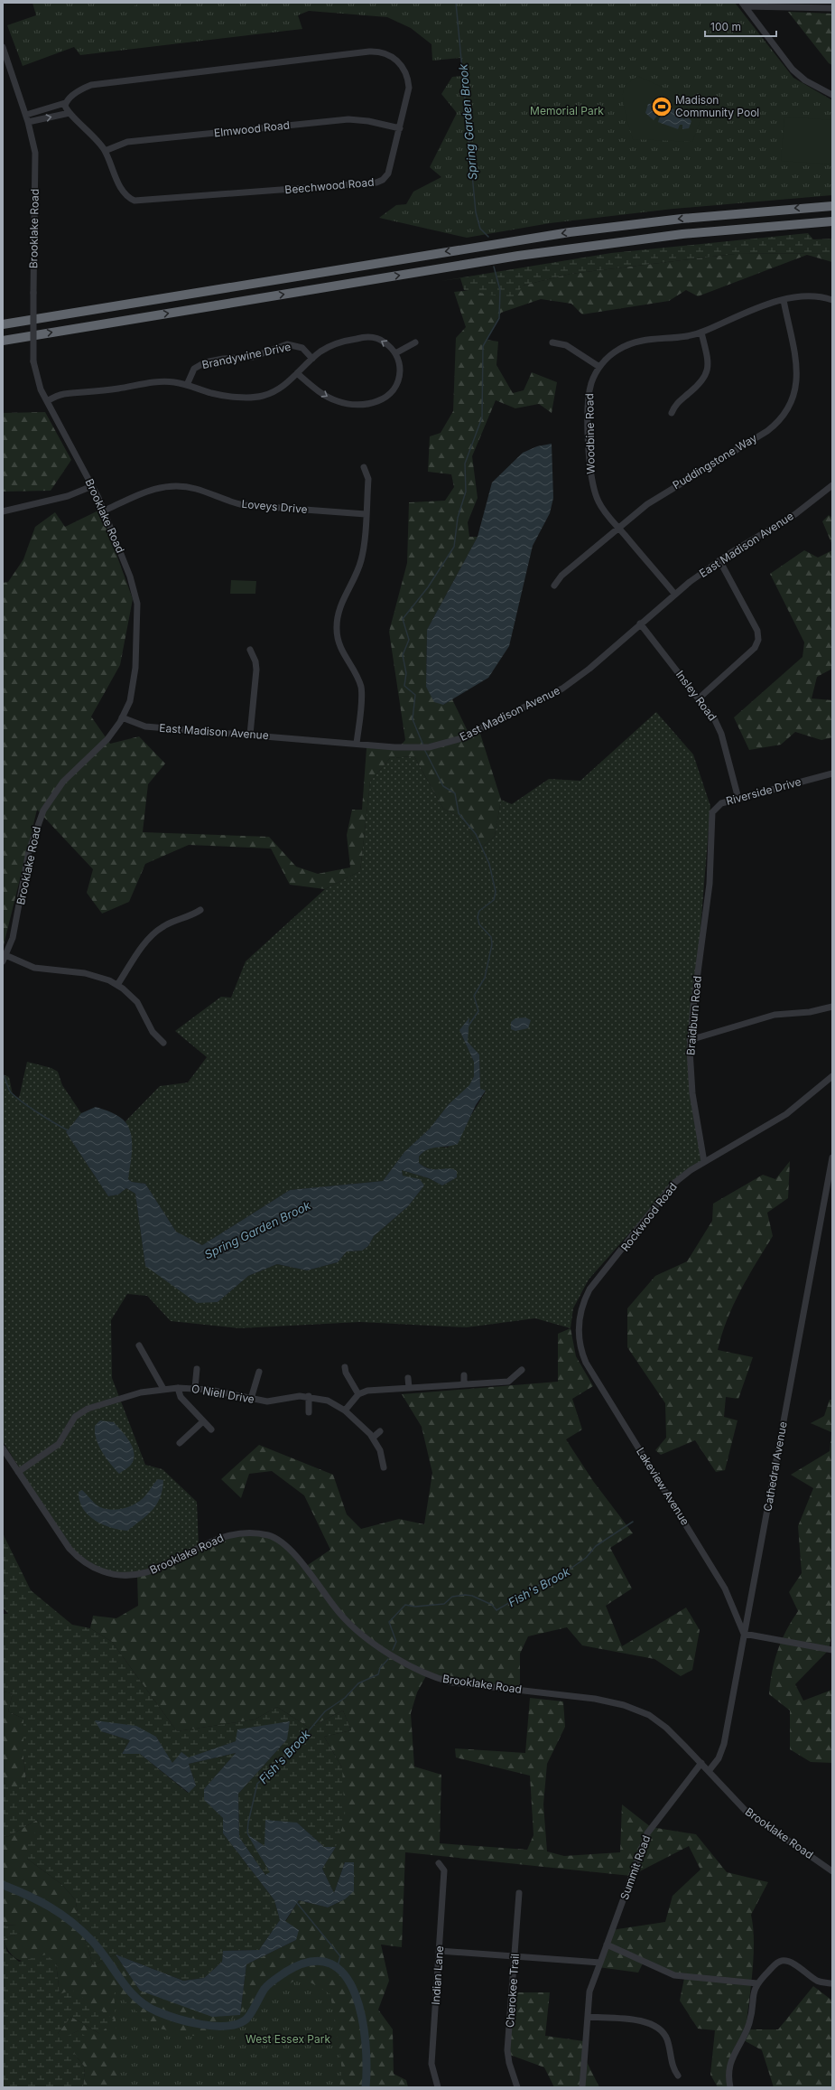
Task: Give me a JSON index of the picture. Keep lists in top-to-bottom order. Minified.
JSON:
{"streets":{"street":["Elmwood Road","Beechwood Road","Brooklake Road","Brandywine Drive","Woodbine Road","Puddingstone Way","Loveys Drive","East Madison Avenue","Insley Road","Riverside Drive","Braidburn Road","Rockwood Road","O Niell Drive","Cathedral Avenue","Lakeview Avenue","Summit Road","Indian Lane","Cherokee Trail"]},"crossings":[["Elmwood Road","Beechwood Road"],["Beechwood Road","Brooklake Road"],["Brooklake Road","Loveys Drive"],["Brooklake Road","East Madison Avenue"],["Brooklake Road","O Niell Drive"],["Brooklake Road","Cathedral Avenue"],["Brooklake Road","Summit Road"],["Woodbine Road","Puddingstone Way"],["Woodbine Road","East Madison Avenue"],["East Madison Avenue","Insley Road"],["Insley Road","Riverside Drive"],["Riverside Drive","Braidburn Road"],["Braidburn Road","Rockwood Road"],["Rockwood Road","Lakeview Avenue"],["Cathedral Avenue","Lakeview Avenue"]],"water":["Spring Garden Brook","Fish's Brook"],"parks":["Memorial Park","West Essex Park"],"places":{"sports":["Madison Community Pool"]},"scale_bar":"100 m"}
